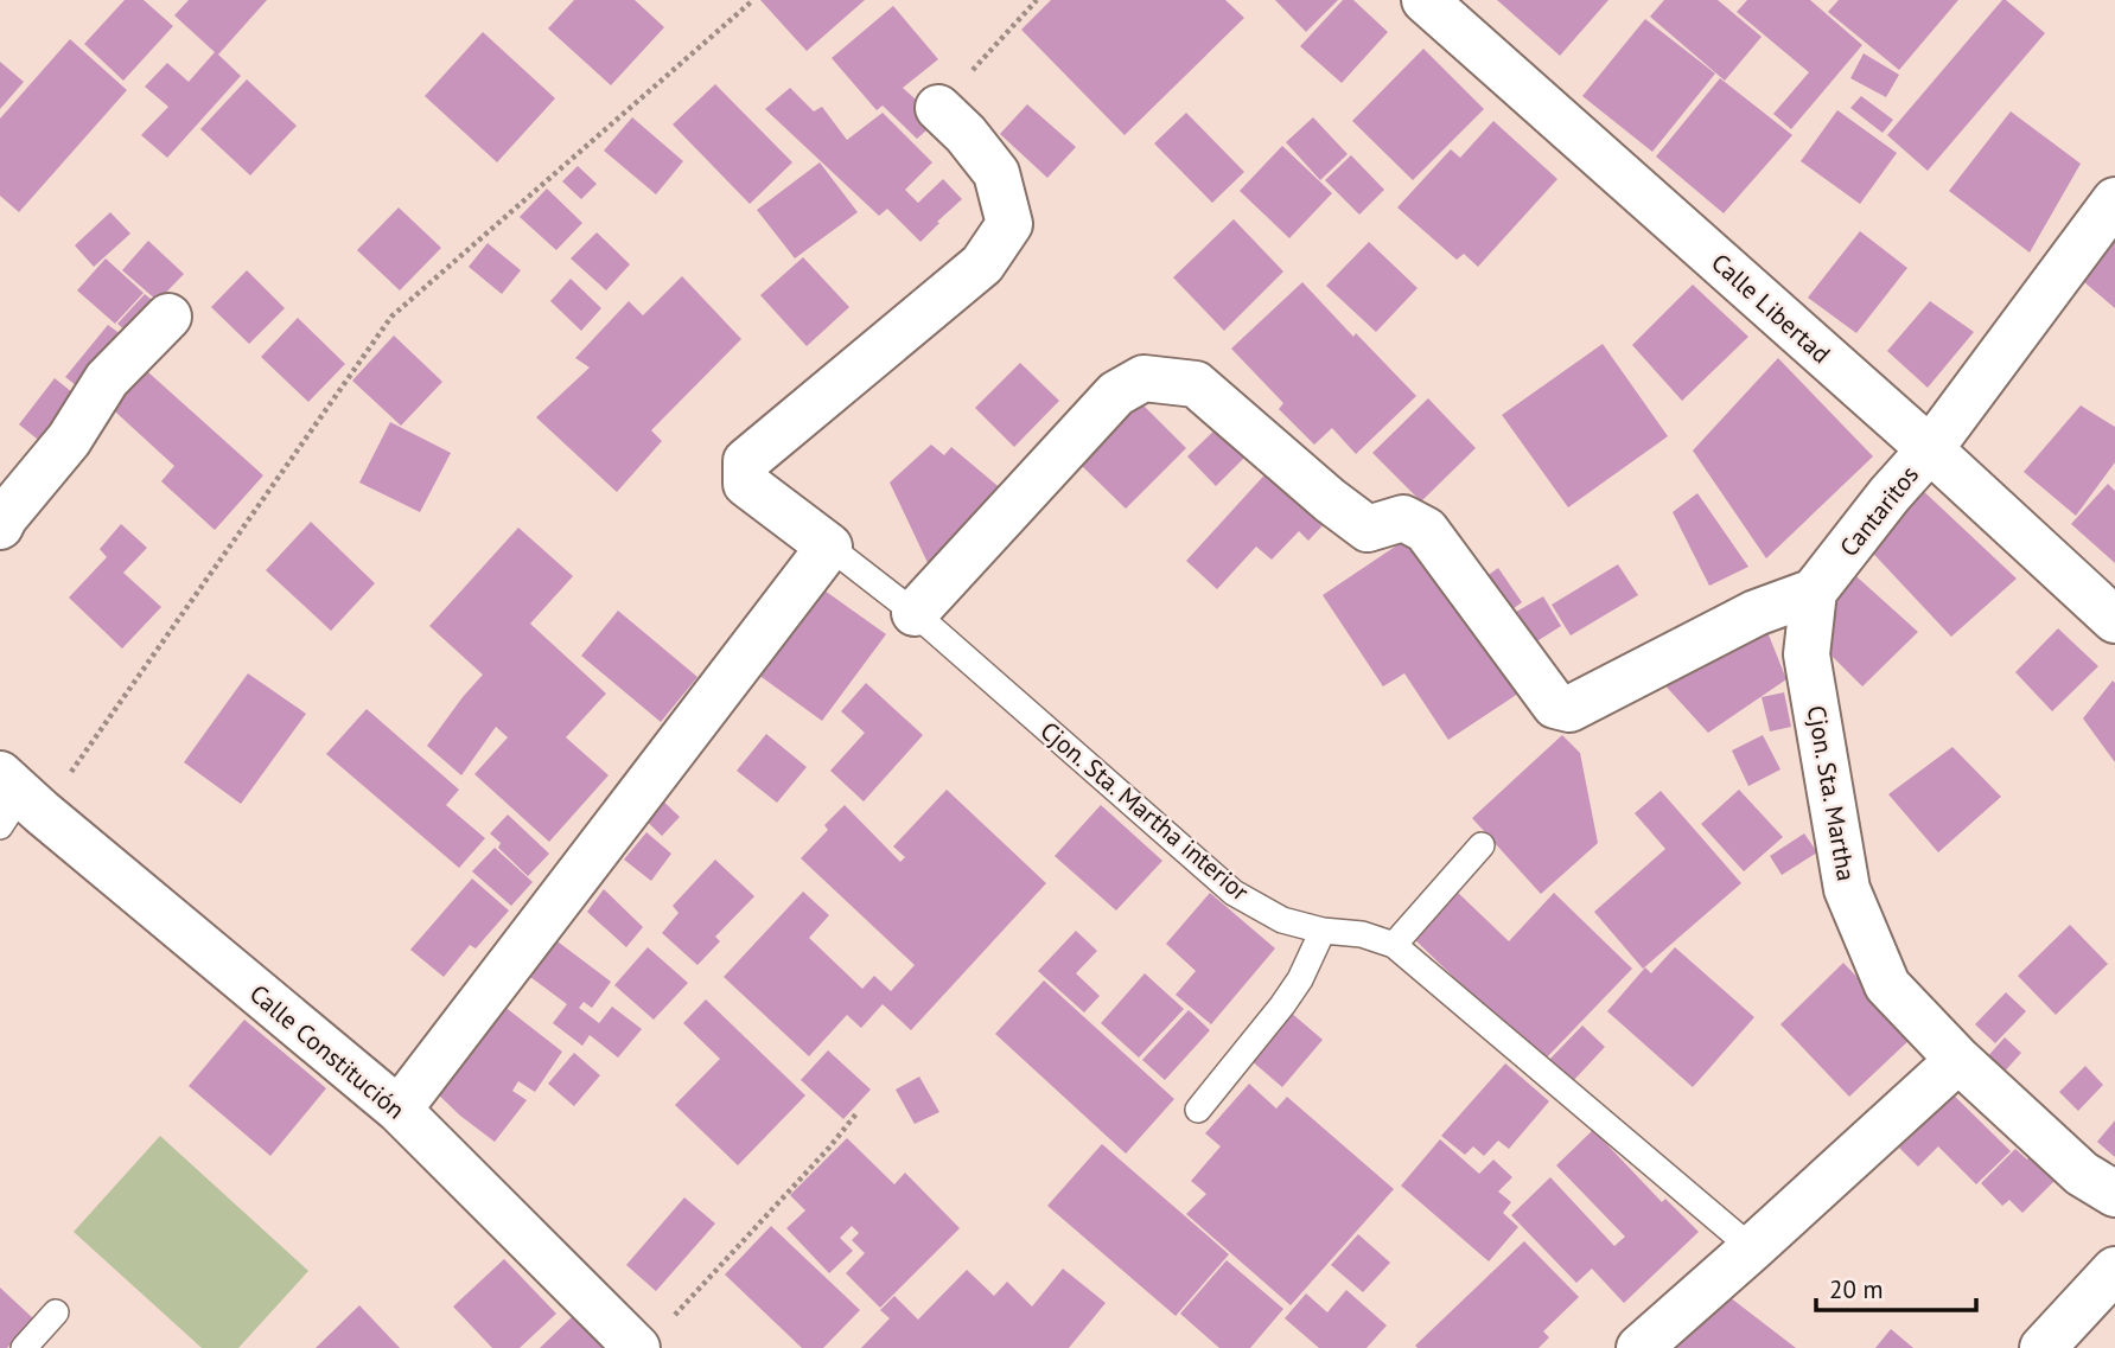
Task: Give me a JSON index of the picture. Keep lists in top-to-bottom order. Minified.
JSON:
{"streets":{"street":["Calle Libertad","Cantaritos","Cjon. Sta. Martha","Calle Constitución"],"lane":["Cjon. Sta. Martha interior"]},"crossings":[["Calle Libertad","Cantaritos"],["Cantaritos","Cjon. Sta. Martha"]],"scale_bar":"20 m"}
